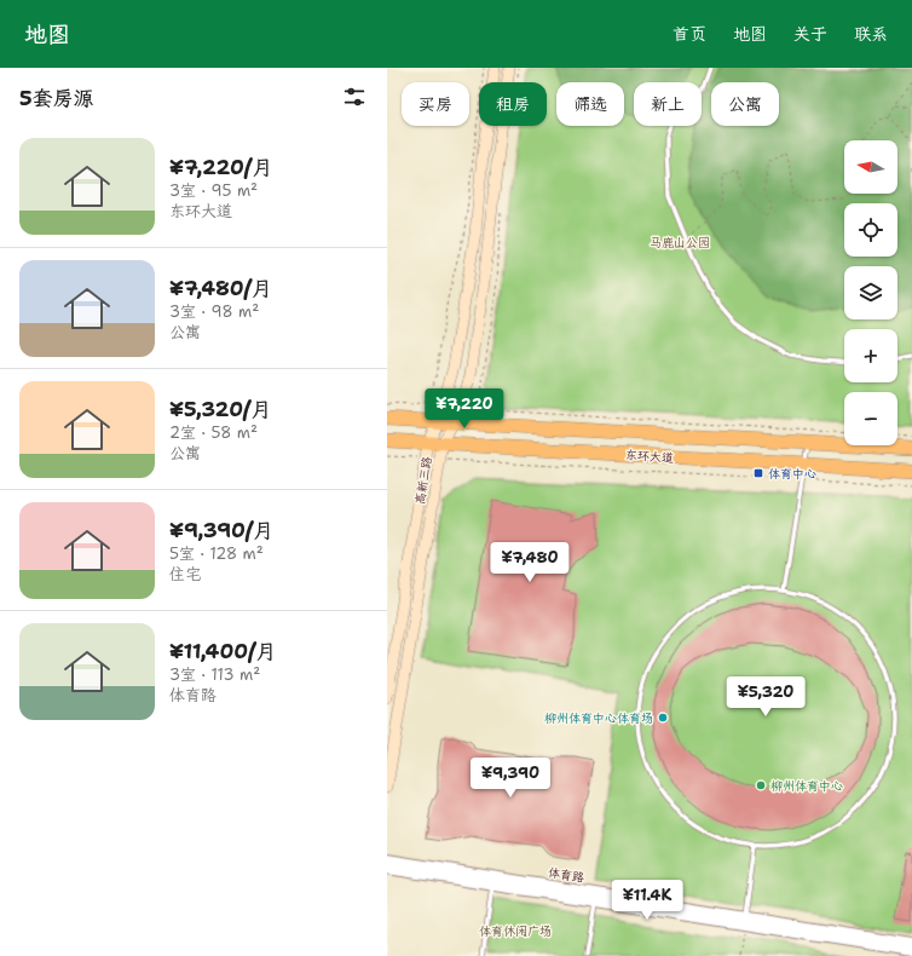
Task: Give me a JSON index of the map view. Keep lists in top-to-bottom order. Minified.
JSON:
{"streets":{"highway":["东环大道"],"main road":["高新三路"],"street":["体育路"]},"crossings":[["东环大道","高新三路"]],"parks":["马鹿山公园","体育休闲广场"],"places":{"transit":["体育中心"],"other":["柳州体育中心体育场","柳州体育中心"]},"north":"left","page":{"header":"地图","nav":["首页","地图","关于","联系"],"heading":"5套房源","chip":["买房","租房","筛选","新上","公寓"],"list":[{"name":"¥7,220/月","note":"3室 · 95 m² · 东环大道"},{"name":"¥7,480/月","note":"3室 · 98 m² · 公寓"},{"name":"¥5,320/月","note":"2室 · 58 m² · 公寓"},{"name":"¥9,390/月","note":"5室 · 128 m² · 住宅"},{"name":"¥11,400/月","note":"3室 · 113 m² · 体育路"}],"map_buttons":["+","−"],"price":["¥7,220","¥7,480","¥5,320","¥9,390","¥11.4K"]}}
